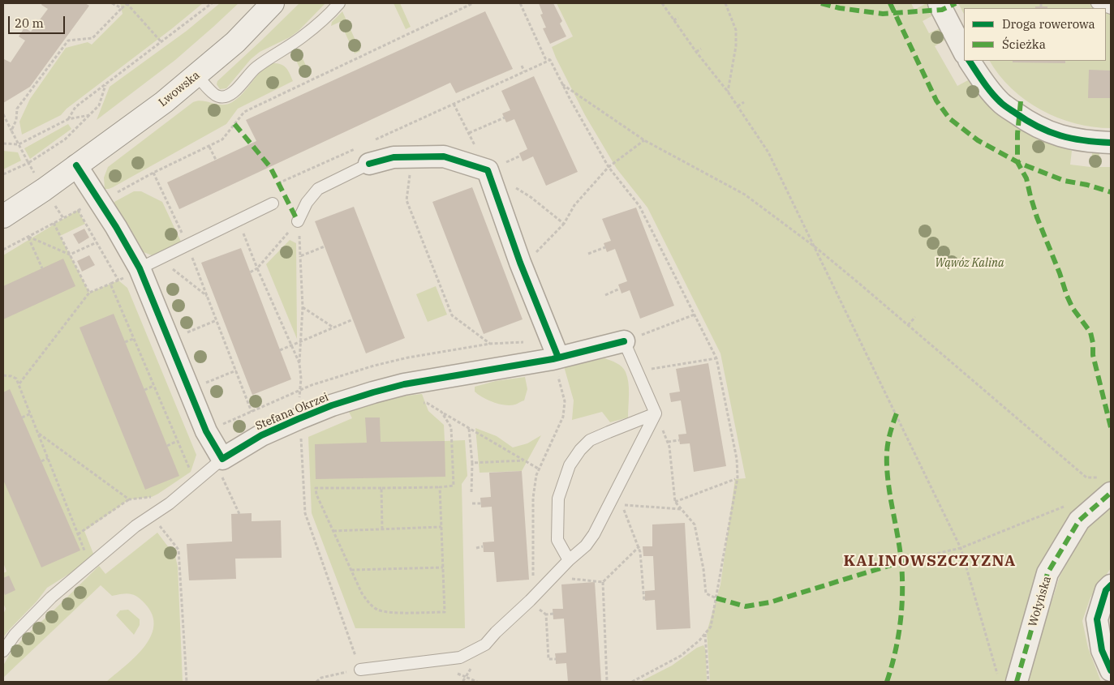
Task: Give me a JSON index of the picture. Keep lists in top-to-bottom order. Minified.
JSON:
{"streets":{"street":["Lwowska","Stefana Okrzei","Wołyńska"]},"districts":["KALINOWSZCZYZNA"],"parks":["Wąwóz Kalina"],"legend":["Droga rowerowa","Ścieżka"],"scale_bar":"20 m"}
